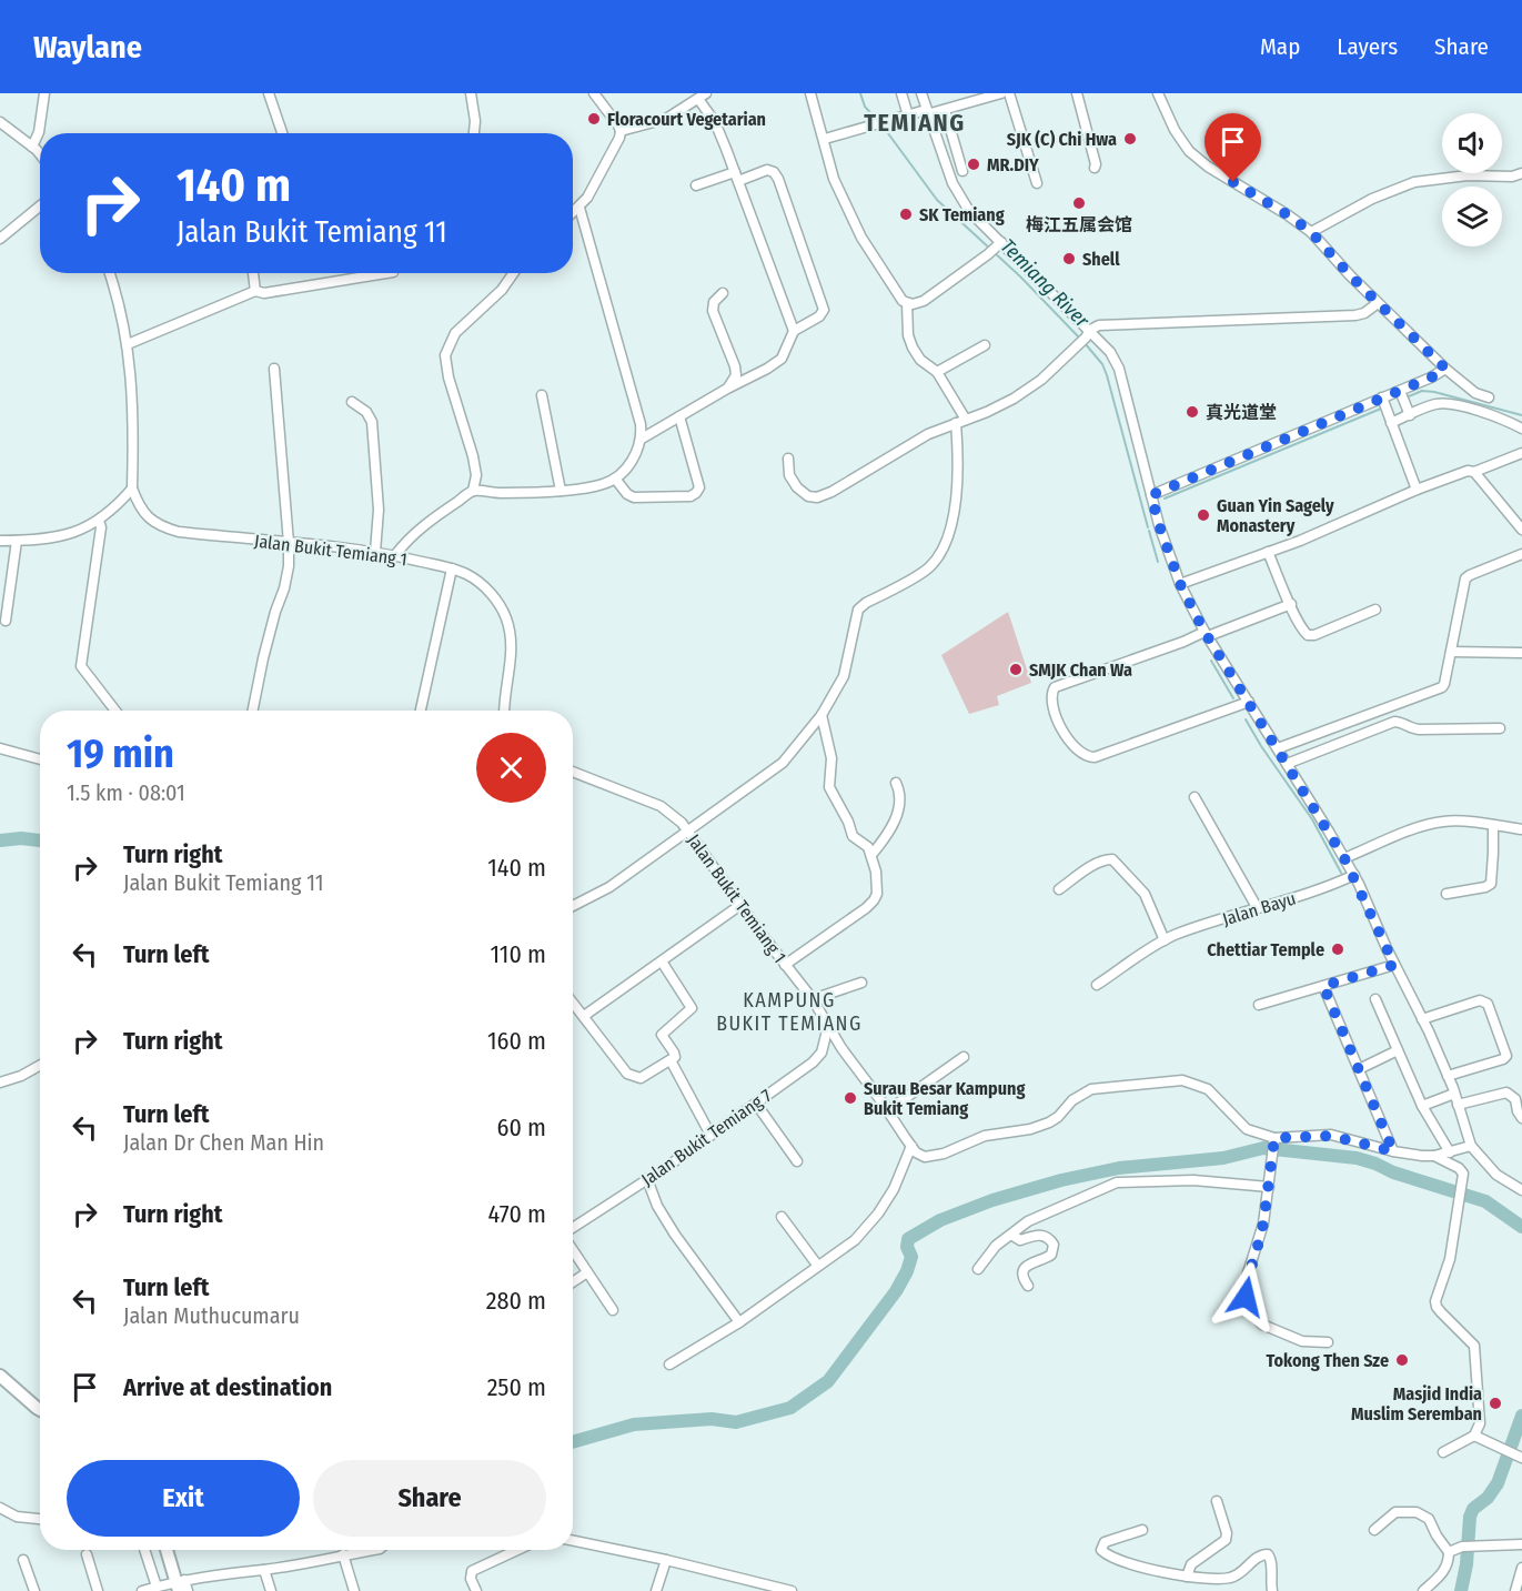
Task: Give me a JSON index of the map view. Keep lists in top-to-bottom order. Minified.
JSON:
{"streets":{"street":["Jalan Bukit Temiang 1","Jalan Bayu","Jalan Bukit Temiang 7"]},"crossings":[["Jalan Bukit Temiang 1","Jalan Bukit Temiang 7"]],"districts":["TEMIANG","KAMPUNG BUKIT TEMIANG"],"water":["Temiang River"],"places":["Floracourt Vegetarian","SJK (C) Chi Hwa","MR.DIY","梅江五属会馆","SK Temiang","Shell","真光道堂","Guan Yin Sagely Monastery","SMJK Chan Wa","Chettiar Temple","Surau Besar Kampung Bukit Temiang","Tokong Then Sze","Masjid India Muslim Seremban"],"page":{"header":"Waylane","nav":["Map","Layers","Share"],"turn":["140 m","Jalan Bukit Temiang 11"],"heading":["19 min","1.5 km · 08:01"],"list":[{"name":"Turn right","note":"Jalan Bukit Temiang 11","value":"140 m"},{"name":"Turn left","value":"110 m"},{"name":"Turn right","value":"160 m"},{"name":"Turn left","note":"Jalan Dr Chen Man Hin","value":"60 m"},{"name":"Turn right","value":"470 m"},{"name":"Turn left","note":"Jalan Muthucumaru","value":"280 m"},{"name":"Arrive at destination","value":"250 m"}],"buttons":["Exit","Share"]}}
